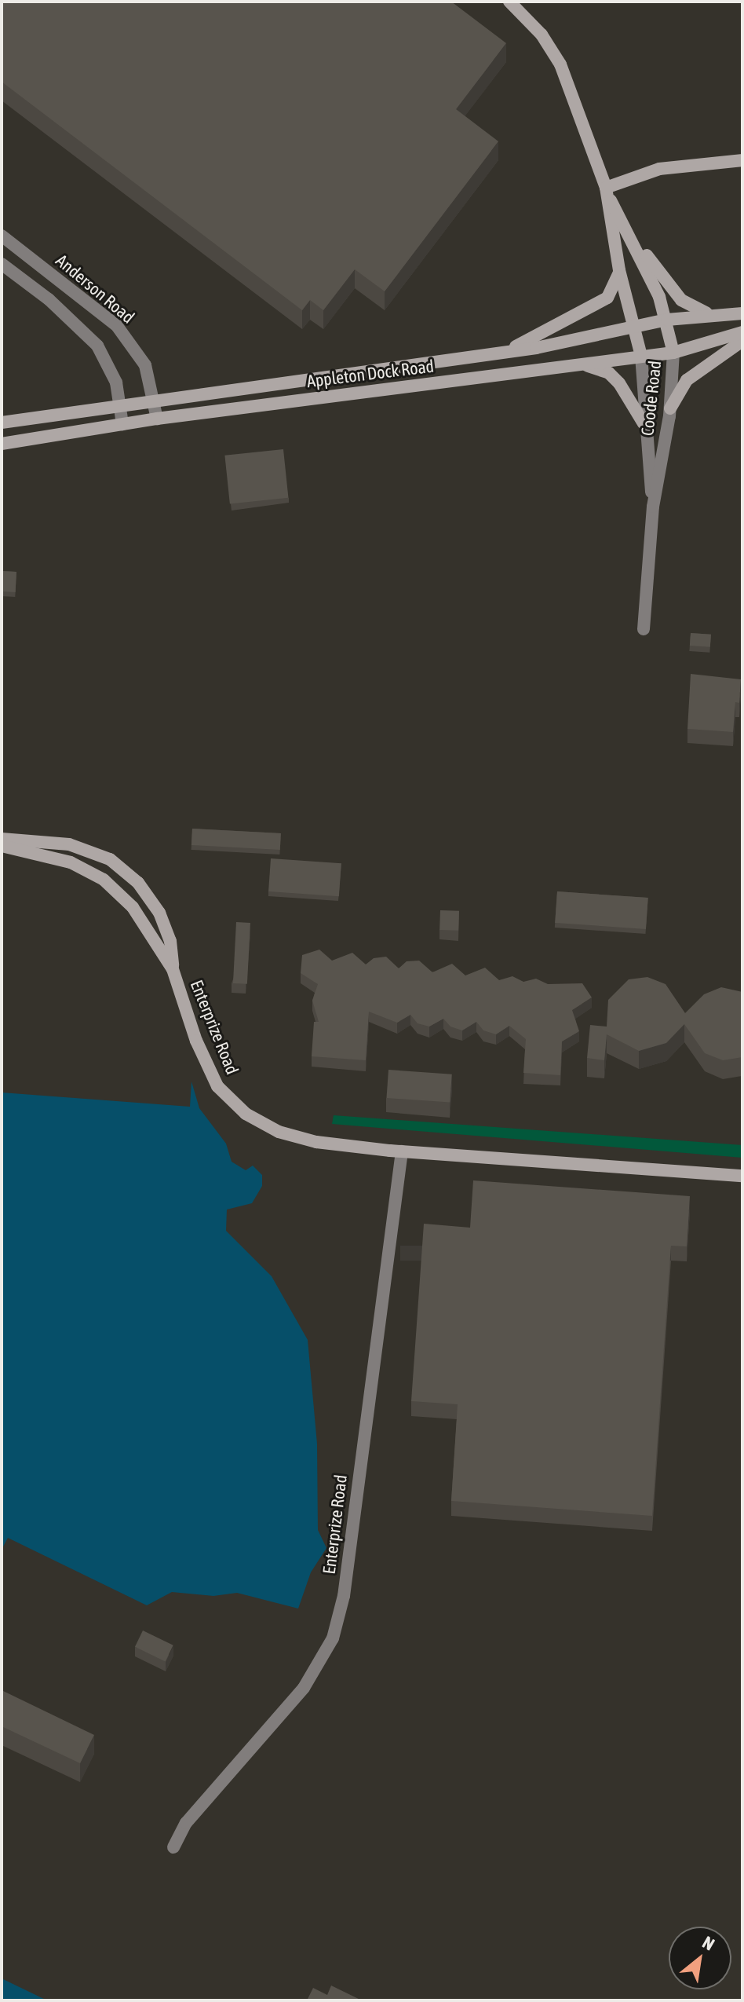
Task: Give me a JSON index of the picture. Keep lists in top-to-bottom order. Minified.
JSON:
{"streets":{"street":["Anderson Road","Appleton Dock Road","Coode Road","Enterprize Road"]},"crossings":[["Anderson Road","Appleton Dock Road"],["Appleton Dock Road","Coode Road"]],"north":"top right"}
